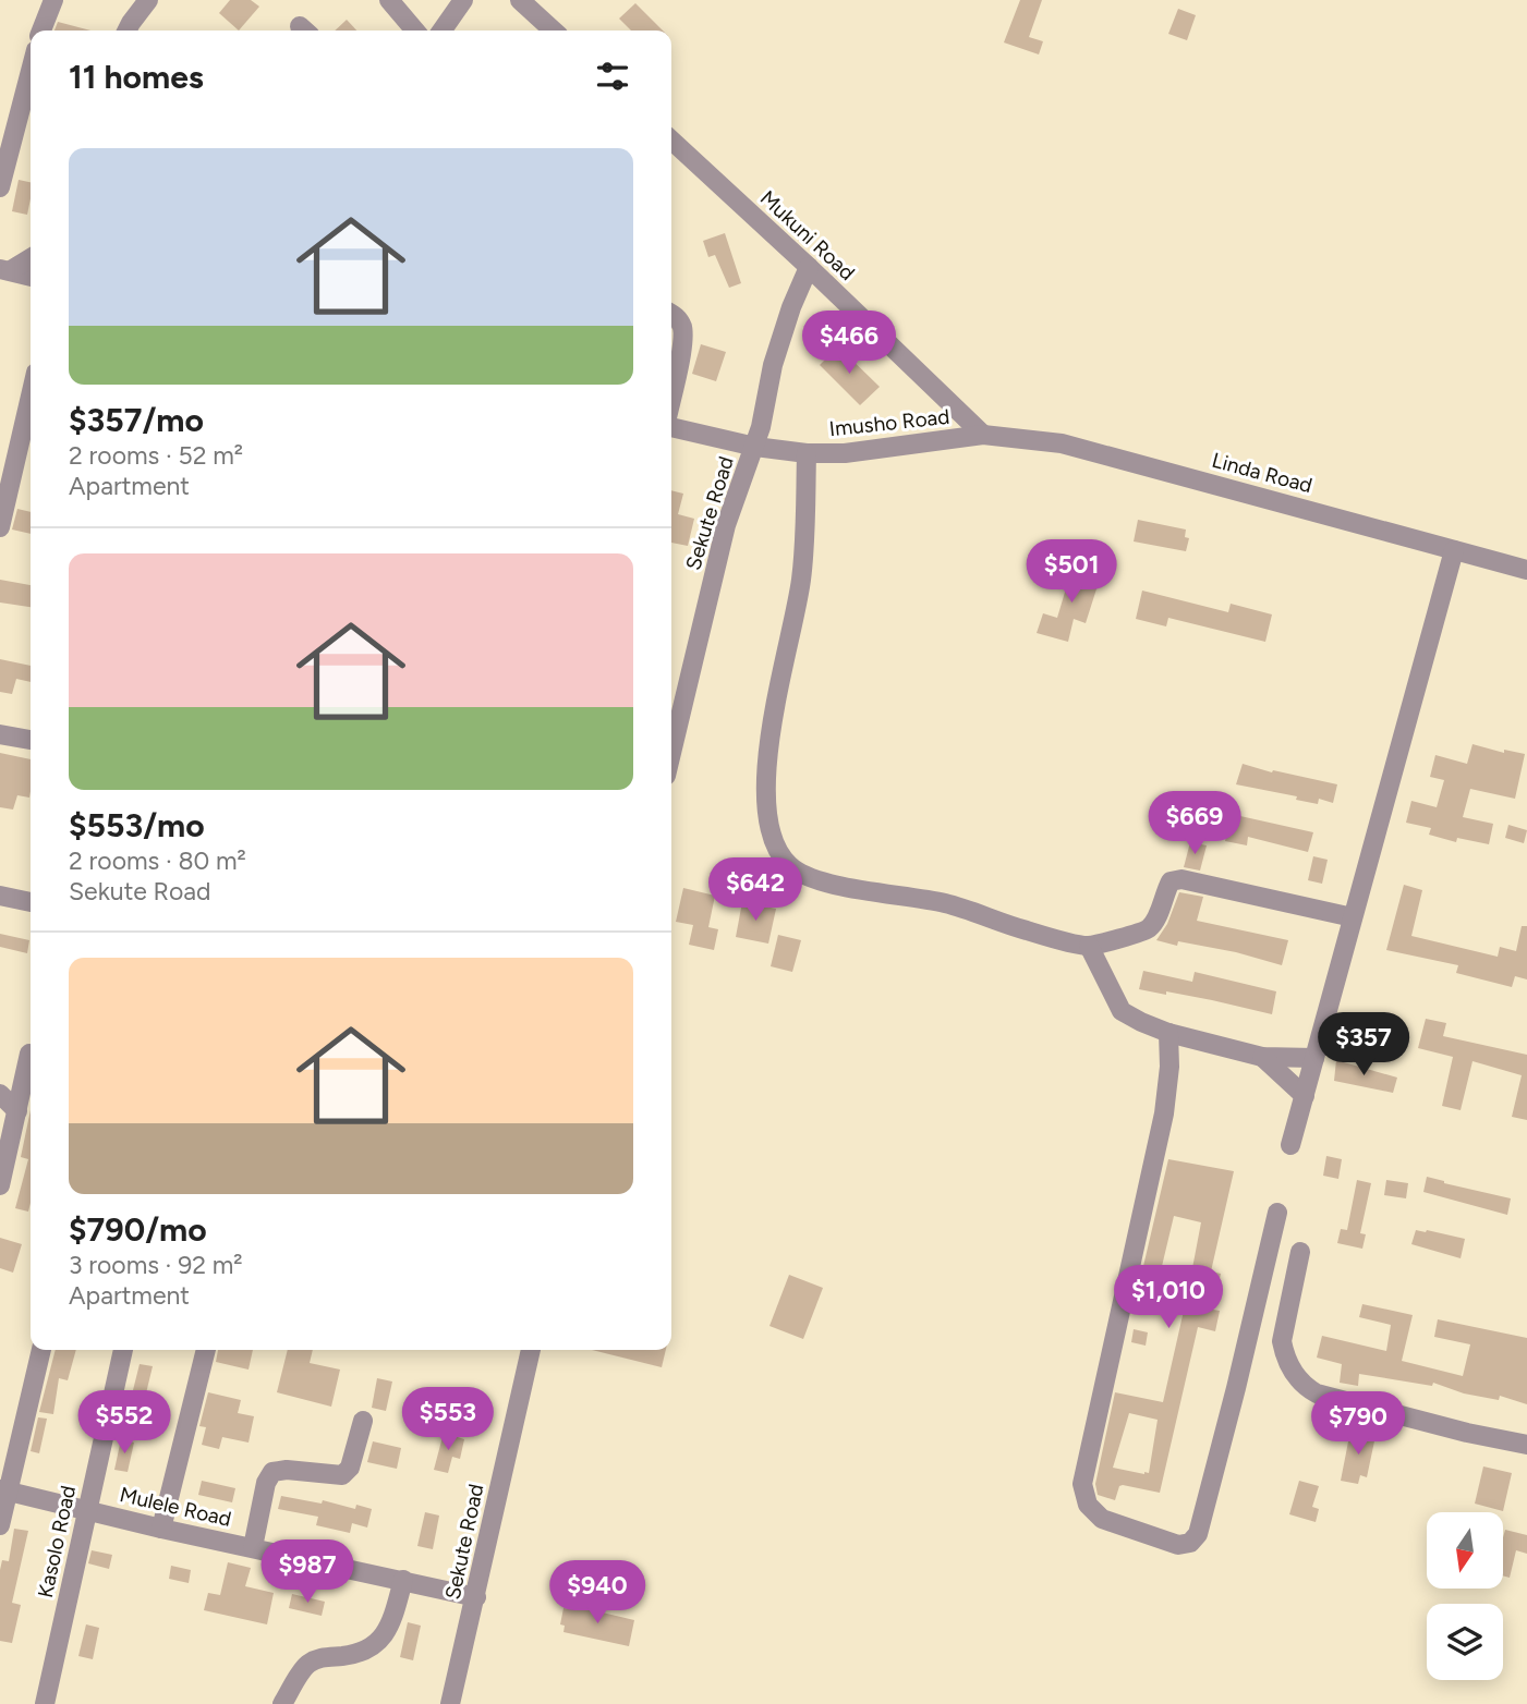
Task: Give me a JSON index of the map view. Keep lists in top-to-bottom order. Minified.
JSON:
{"streets":{"street":["Mukuni Road","Imusho Road","Linda Road","Sekute Road","Mulele Road","Kasolo Road"]},"crossings":[["Mukuni Road","Imusho Road"],["Mukuni Road","Linda Road"],["Mukuni Road","Sekute Road"],["Imusho Road","Linda Road"],["Imusho Road","Sekute Road"],["Sekute Road","Mulele Road"],["Mulele Road","Kasolo Road"]],"north":"bottom","page":{"heading":"11 homes","list":[{"name":"$357/mo","note":"2 rooms · 52 m² · Apartment"},{"name":"$553/mo","note":"2 rooms · 80 m² · Sekute Road"},{"name":"$790/mo","note":"3 rooms · 92 m² · Apartment"}],"price":["$466","$501","$669","$642","$357","$1,010","$553","$552","$790","$987","$940"]}}
